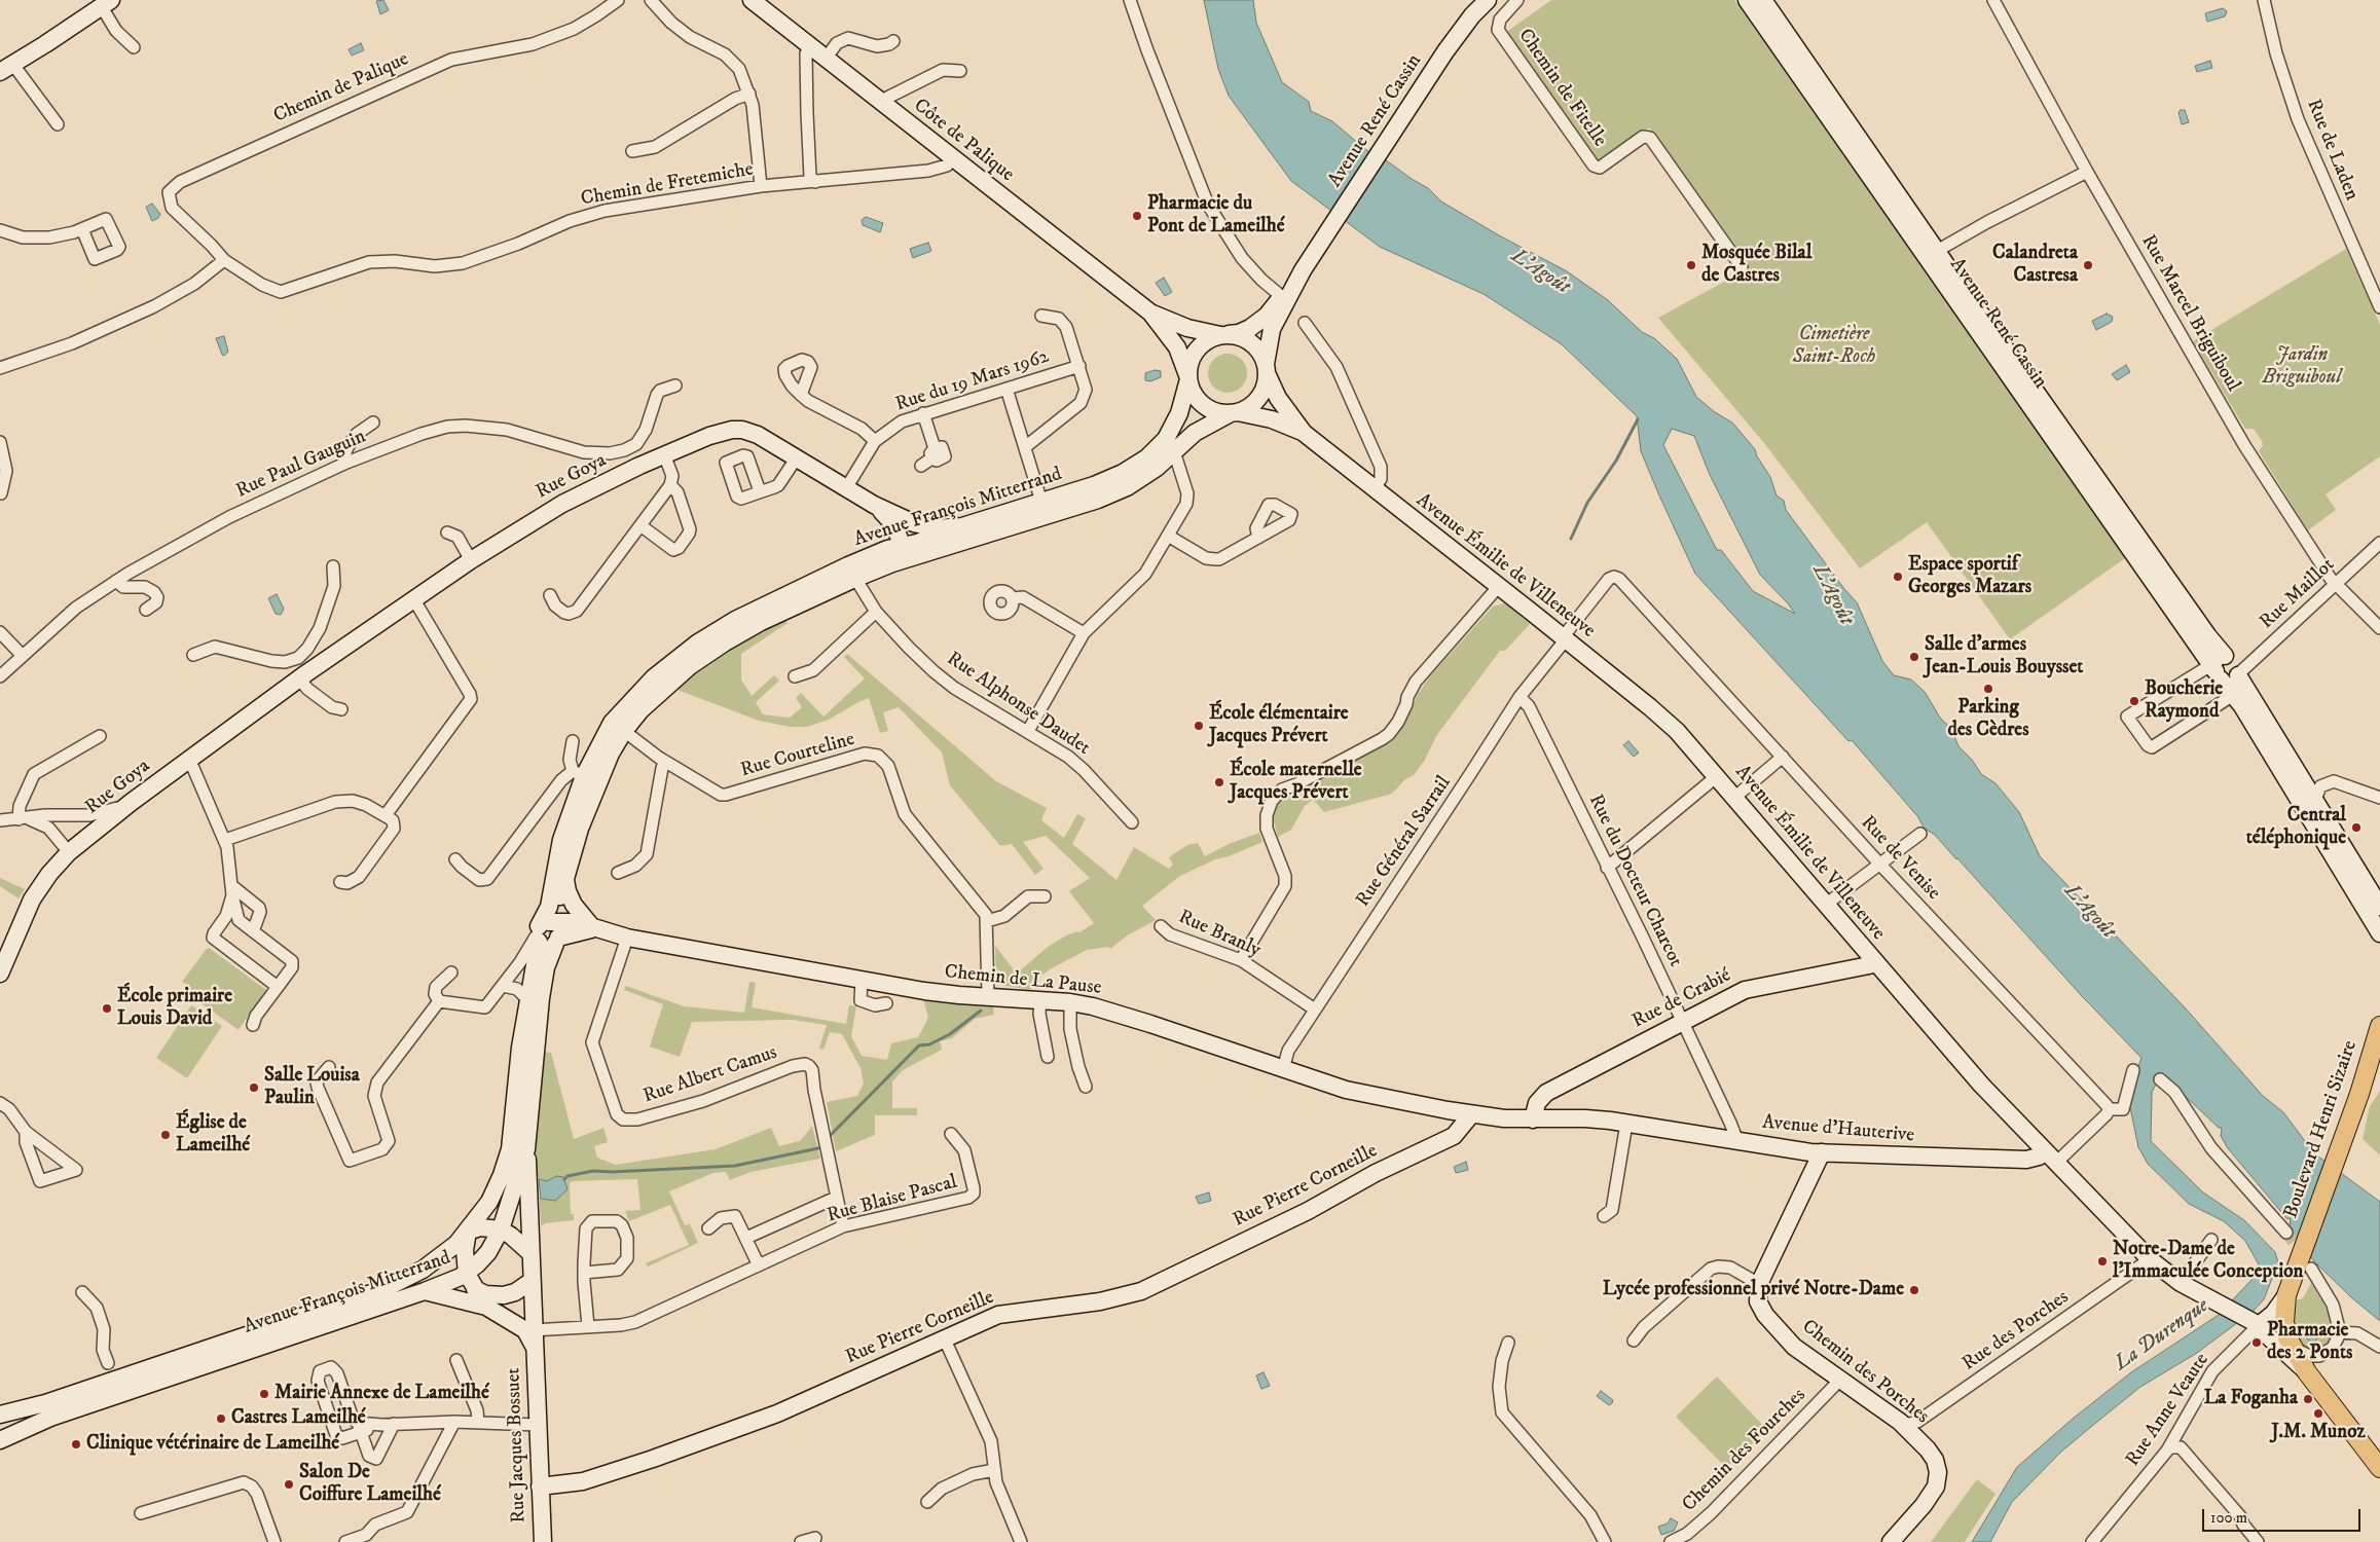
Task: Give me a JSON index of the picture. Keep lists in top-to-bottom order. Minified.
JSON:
{"streets":{"main road":["Boulevard Henri Sizaire"],"street":["Chemin de Palique","Chemin de Fitelle","Avenue René Cassin","Côte de Palique","Rue de Laden","Chemin de Fretemiche","Rue Marcel Briguiboul","Rue du 19 Mars 1962","Rue Paul Gauguin","Rue Goya","Avenue François Mitterrand","Avenue Émilie de Villeneuve","Rue Maillot","Rue Alphonse Daudet","Rue Courteline","Rue Général Sarrail","Rue de Venise","Rue du Docteur Charcot","Rue Branly","Chemin de La Pause","Rue de Crabié","Rue Albert Camus","Avenue d'Hauterive","Rue Pierre Corneille","Rue Blaise Pascal","Rue des Porches","Chemin des Porches","Rue Anne Veaute","Rue Jacques Bossuet","Chemin des Fourches"]},"crossings":[["Chemin de Palique","Chemin de Fretemiche"],["Avenue René Cassin","Côte de Palique"],["Avenue René Cassin","Avenue François Mitterrand"],["Avenue René Cassin","Avenue Émilie de Villeneuve"],["Avenue René Cassin","Rue Maillot"],["Côte de Palique","Chemin de Fretemiche"],["Côte de Palique","Avenue François Mitterrand"],["Côte de Palique","Avenue Émilie de Villeneuve"],["Rue Marcel Briguiboul","Rue Maillot"],["Rue du 19 Mars 1962","Rue Goya"],["Rue Goya","Avenue François Mitterrand"],["Avenue François Mitterrand","Avenue Émilie de Villeneuve"],["Avenue François Mitterrand","Rue Alphonse Daudet"],["Avenue François Mitterrand","Rue Courteline"],["Avenue François Mitterrand","Chemin de La Pause"],["Avenue François Mitterrand","Rue Jacques Bossuet"],["Avenue Émilie de Villeneuve","Rue Général Sarrail"],["Avenue Émilie de Villeneuve","Rue de Crabié"],["Avenue Émilie de Villeneuve","Avenue d'Hauterive"],["Avenue Émilie de Villeneuve","Boulevard Henri Sizaire"],["Avenue Émilie de Villeneuve","Rue des Porches"],["Avenue Émilie de Villeneuve","Rue Anne Veaute"],["Rue Courteline","Chemin de La Pause"],["Rue Général Sarrail","Rue de Venise"],["Rue Général Sarrail","Rue du Docteur Charcot"],["Rue Général Sarrail","Rue Branly"],["Rue Général Sarrail","Chemin de La Pause"],["Rue du Docteur Charcot","Rue de Crabié"],["Rue du Docteur Charcot","Avenue d'Hauterive"],["Chemin de La Pause","Rue Albert Camus"],["Chemin de La Pause","Avenue d'Hauterive"],["Chemin de La Pause","Rue Pierre Corneille"],["Rue de Crabié","Avenue d'Hauterive"],["Rue Albert Camus","Rue Blaise Pascal"],["Avenue d'Hauterive","Rue Pierre Corneille"],["Boulevard Henri Sizaire","Rue Anne Veaute"],["Rue Pierre Corneille","Rue Jacques Bossuet"],["Rue Blaise Pascal","Rue Jacques Bossuet"],["Rue des Porches","Chemin des Porches"],["Chemin des Porches","Chemin des Fourches"]],"water":["L'Agoût","La Durenque"],"parks":["Cimetière Saint-Roch","Jardin Briguiboul"],"places":["Pharmacie du Pont de Lameilhé","Mosquée Bilal de Castres","Calandreta Castresa","Espace sportif Georges Mazars","Salle d'armes Jean-Louis Bouysset","Parking des Cèdres","Boucherie Raymond","École élémentaire Jacques Prévert","École maternelle Jacques Prévert","Central téléphonique","École primaire Louis David","Salle Louisa Paulin","Église de Lameilhé","Notre-Dame de l'Immaculée Conception","Lycée professionnel privé Notre-Dame","Pharmacie des 2 Ponts","Mairie Annexe de Lameilhé","La Foganha","J.M. Munoz","Castres Lameilhé","Clinique vétérinaire de Lameilhé","Salon De Coiffure Lameilhé"],"scale_bar":"100 m"}
